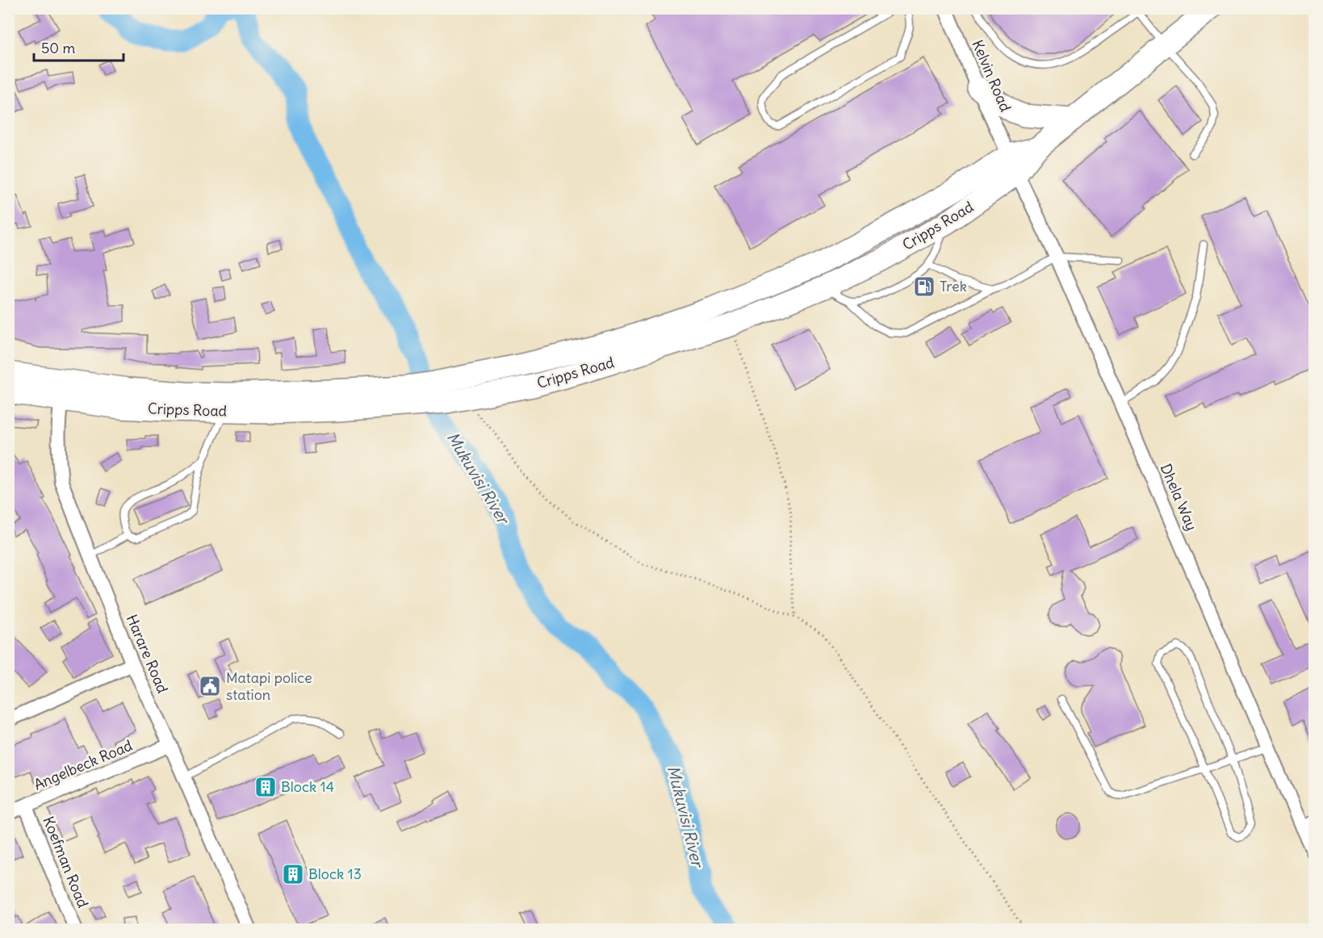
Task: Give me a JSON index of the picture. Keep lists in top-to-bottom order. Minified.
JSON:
{"streets":{"main road":["Cripps Road"],"street":["Kelvin Road","Dhela Way","Harare Road","Angelbeck Road","Koefman Road"]},"crossings":[["Kelvin Road","Cripps Road"],["Kelvin Road","Dhela Way"],["Cripps Road","Dhela Way"],["Cripps Road","Harare Road"],["Harare Road","Angelbeck Road"],["Angelbeck Road","Koefman Road"]],"water":["Mukuvisi River"],"places":{"fuel station":["Trek"],"public building":["Matapi police station"],"building":["Block 14","Block 13"]},"scale_bar":"50 m"}
